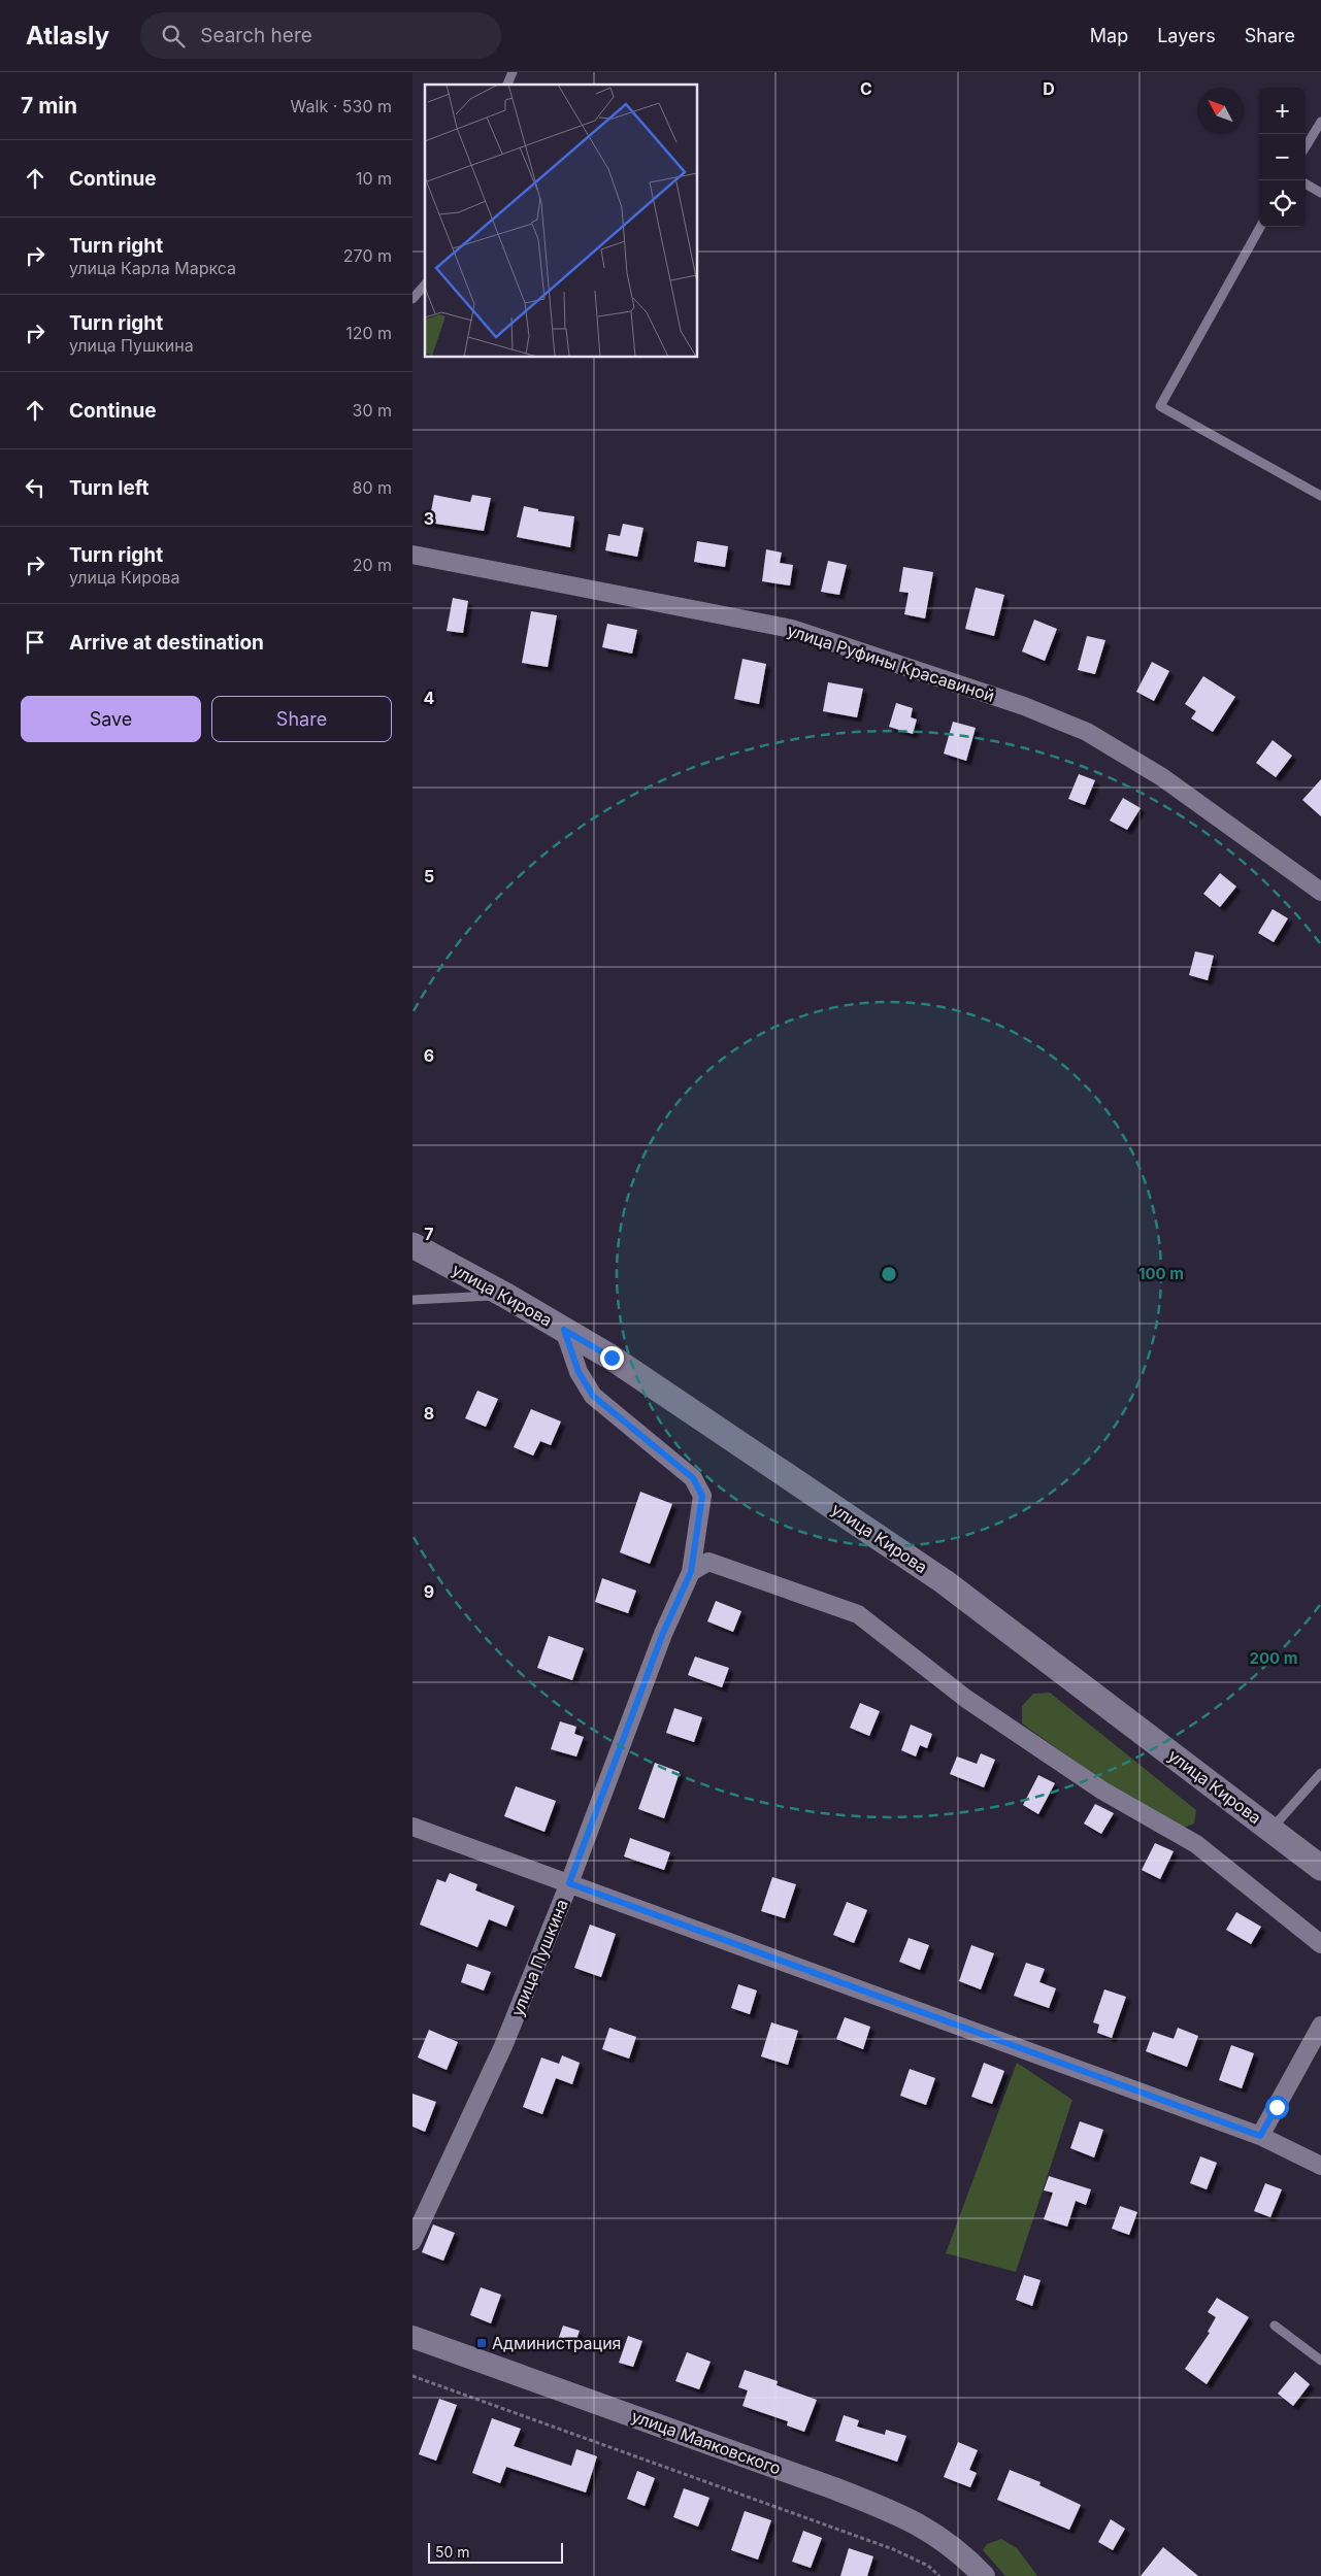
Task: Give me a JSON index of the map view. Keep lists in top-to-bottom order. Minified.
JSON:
{"streets":{"main road":["улица Кирова"],"street":["улица Руфины Красавиной","улица Пушкина","улица Маяковского"]},"crossings":[["улица Кирова","улица Пушкина"]],"places":{"transit":["Администрация"]},"scale_bar":"50 m","north":"top left","page":{"header":"Atlasly","search":"Search here","nav":["Map","Layers","Share"],"heading":["7 min","Walk · 530 m"],"map_buttons":["+","−"],"list":[["Continue","10 m"],["Turn right","улица Карла Маркса","270 m"],["Turn right","улица Пушкина","120 m"],["Continue","30 m"],["Turn left","80 m"],["Turn right","улица Кирова","20 m"],"Arrive at destination"],"buttons":["Save","Share"],"scale":"50 m"},"grid":{"columns":["C","D"],"rows":["3","4","5","6","7","8","9"]},"rings":["100 m","200 m"]}
